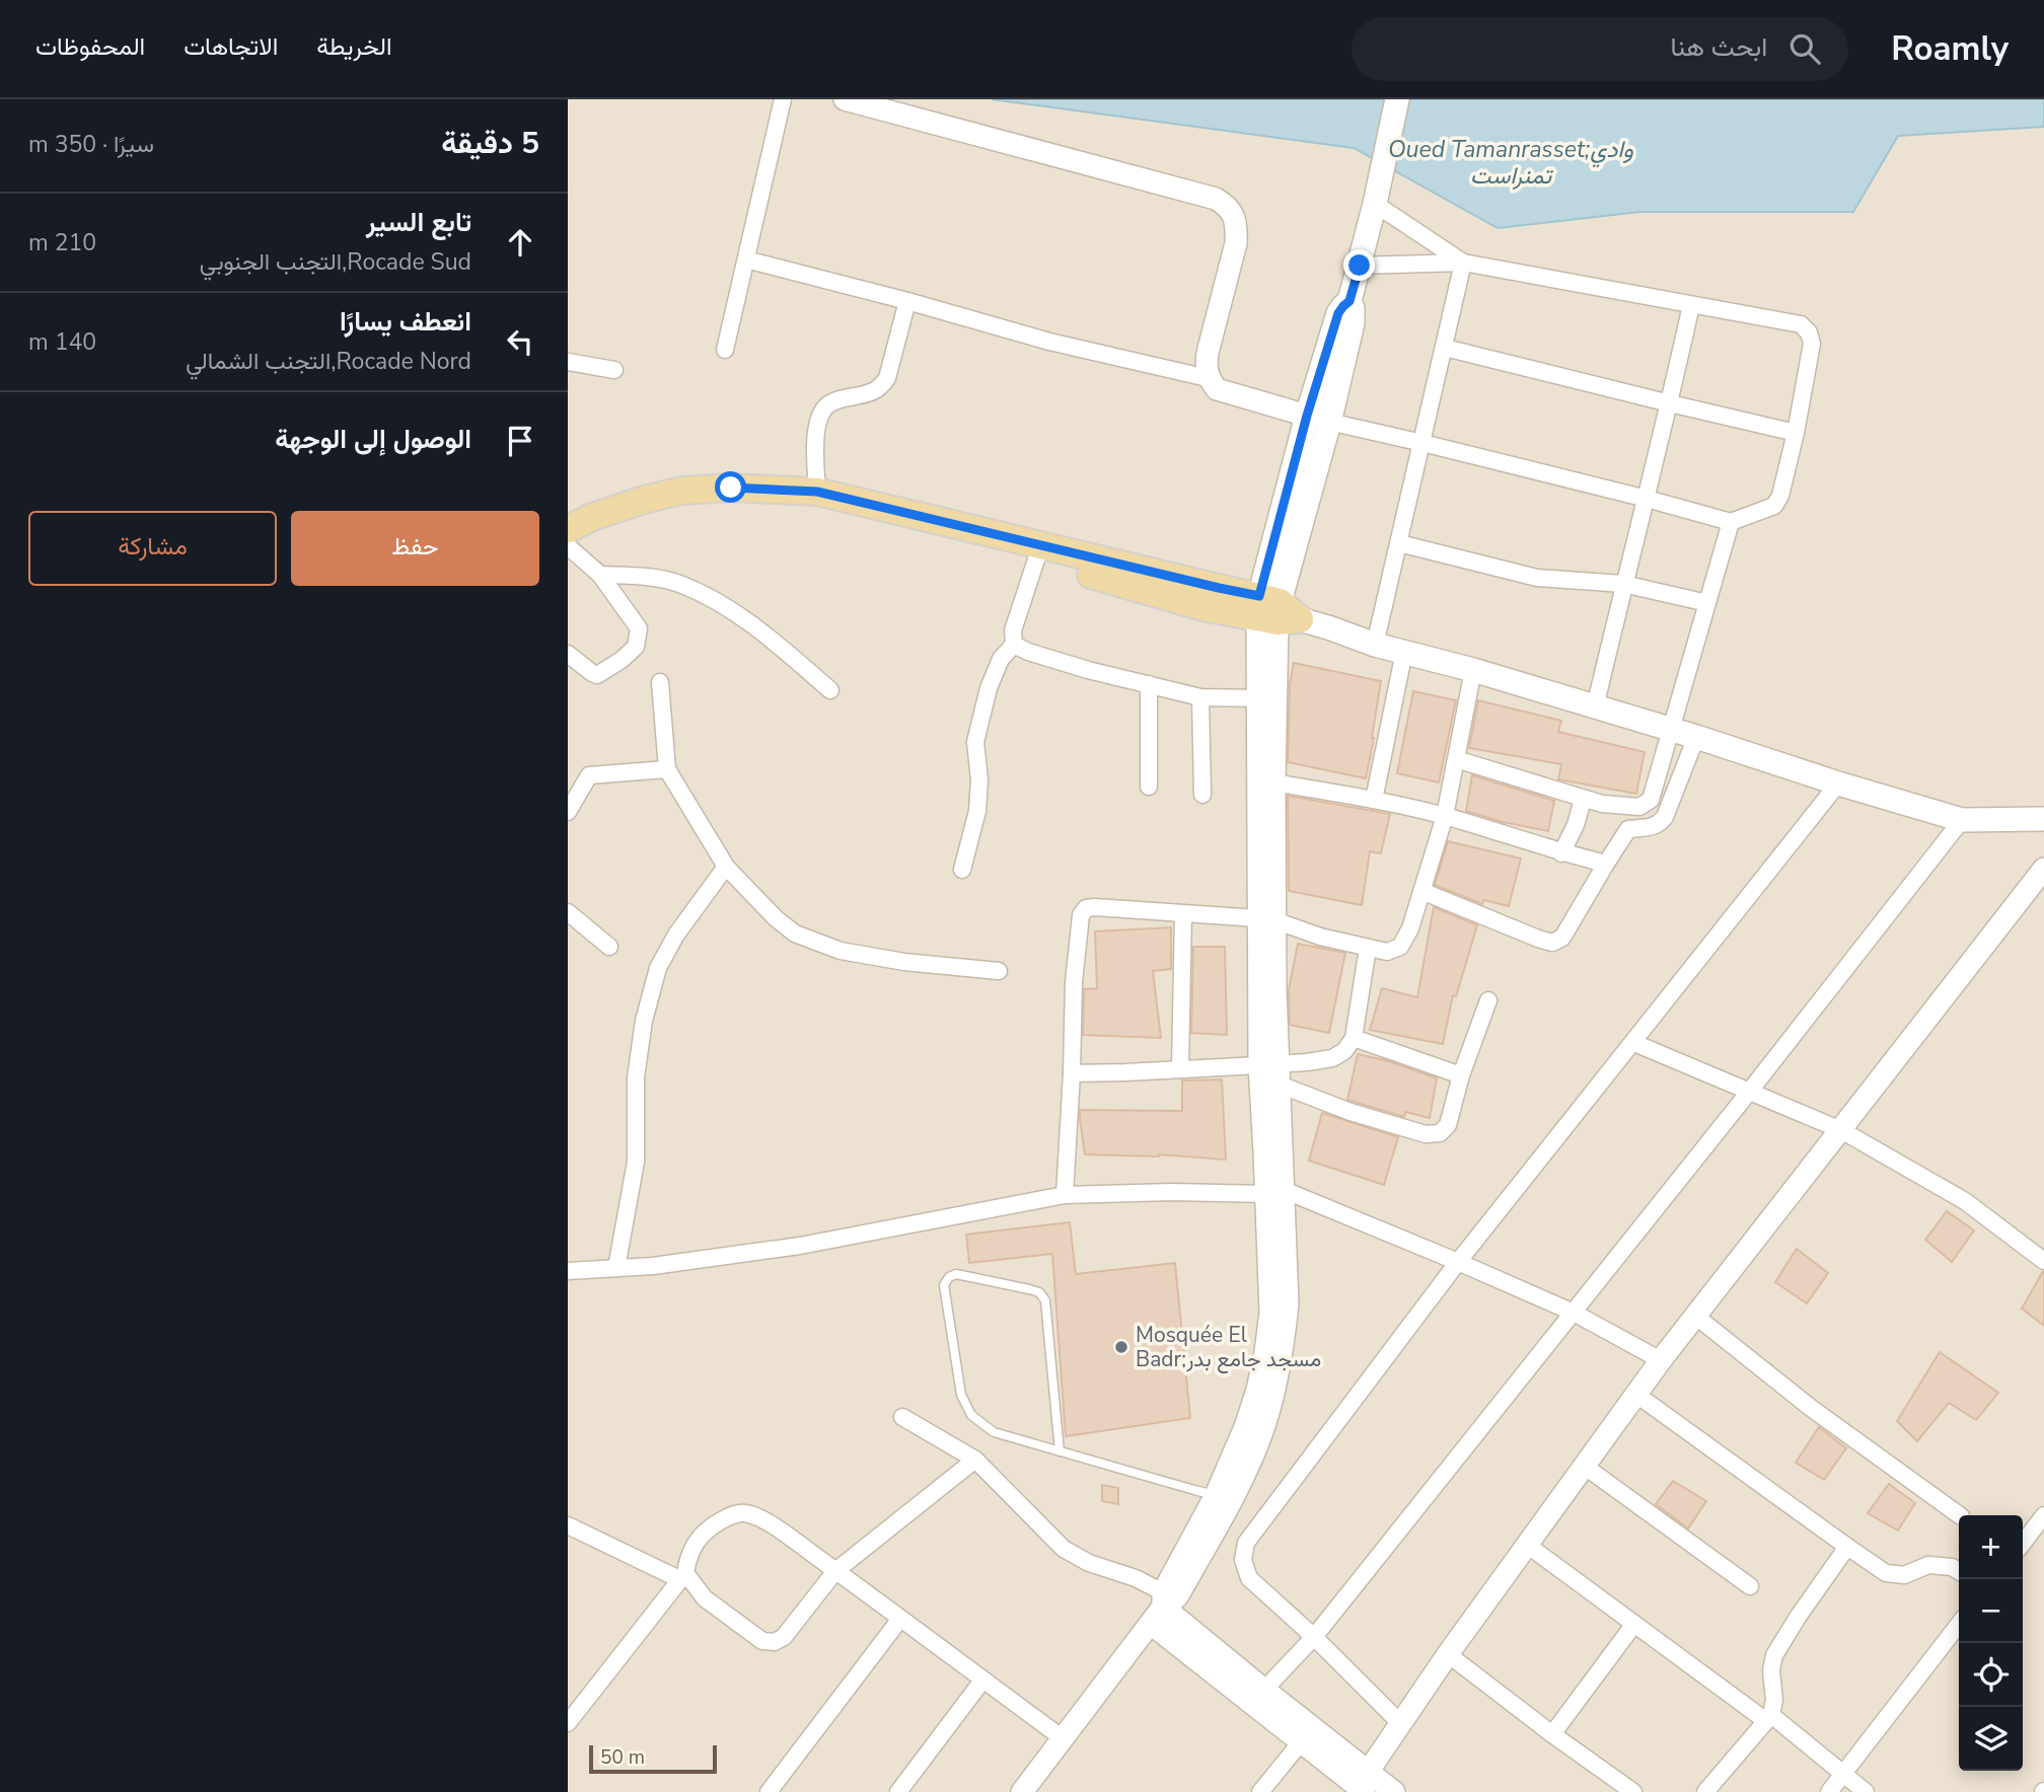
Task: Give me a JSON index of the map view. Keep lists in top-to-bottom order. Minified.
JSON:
{"water":["Oued Tamanrasset;وادي تمنراست"],"places":["Mosquée El Badr;مسجد جامع بدر"],"scale_bar":"50 m","page":{"header":"Roamly","search":"ابحث هنا","nav":["الخريطة","الاتجاهات","المحفوظات"],"heading":["5 دقيقة","سيرًا · 350 m"],"list":[["تابع السير","Rocade Sud,التجنب الجنوبي","210 m"],["انعطف يسارًا","Rocade Nord,التجنب الشمالي","140 m"],"الوصول إلى الوجهة"],"buttons":["حفظ","مشاركة"],"map_buttons":["+","−"],"scale":"50 m"}}
